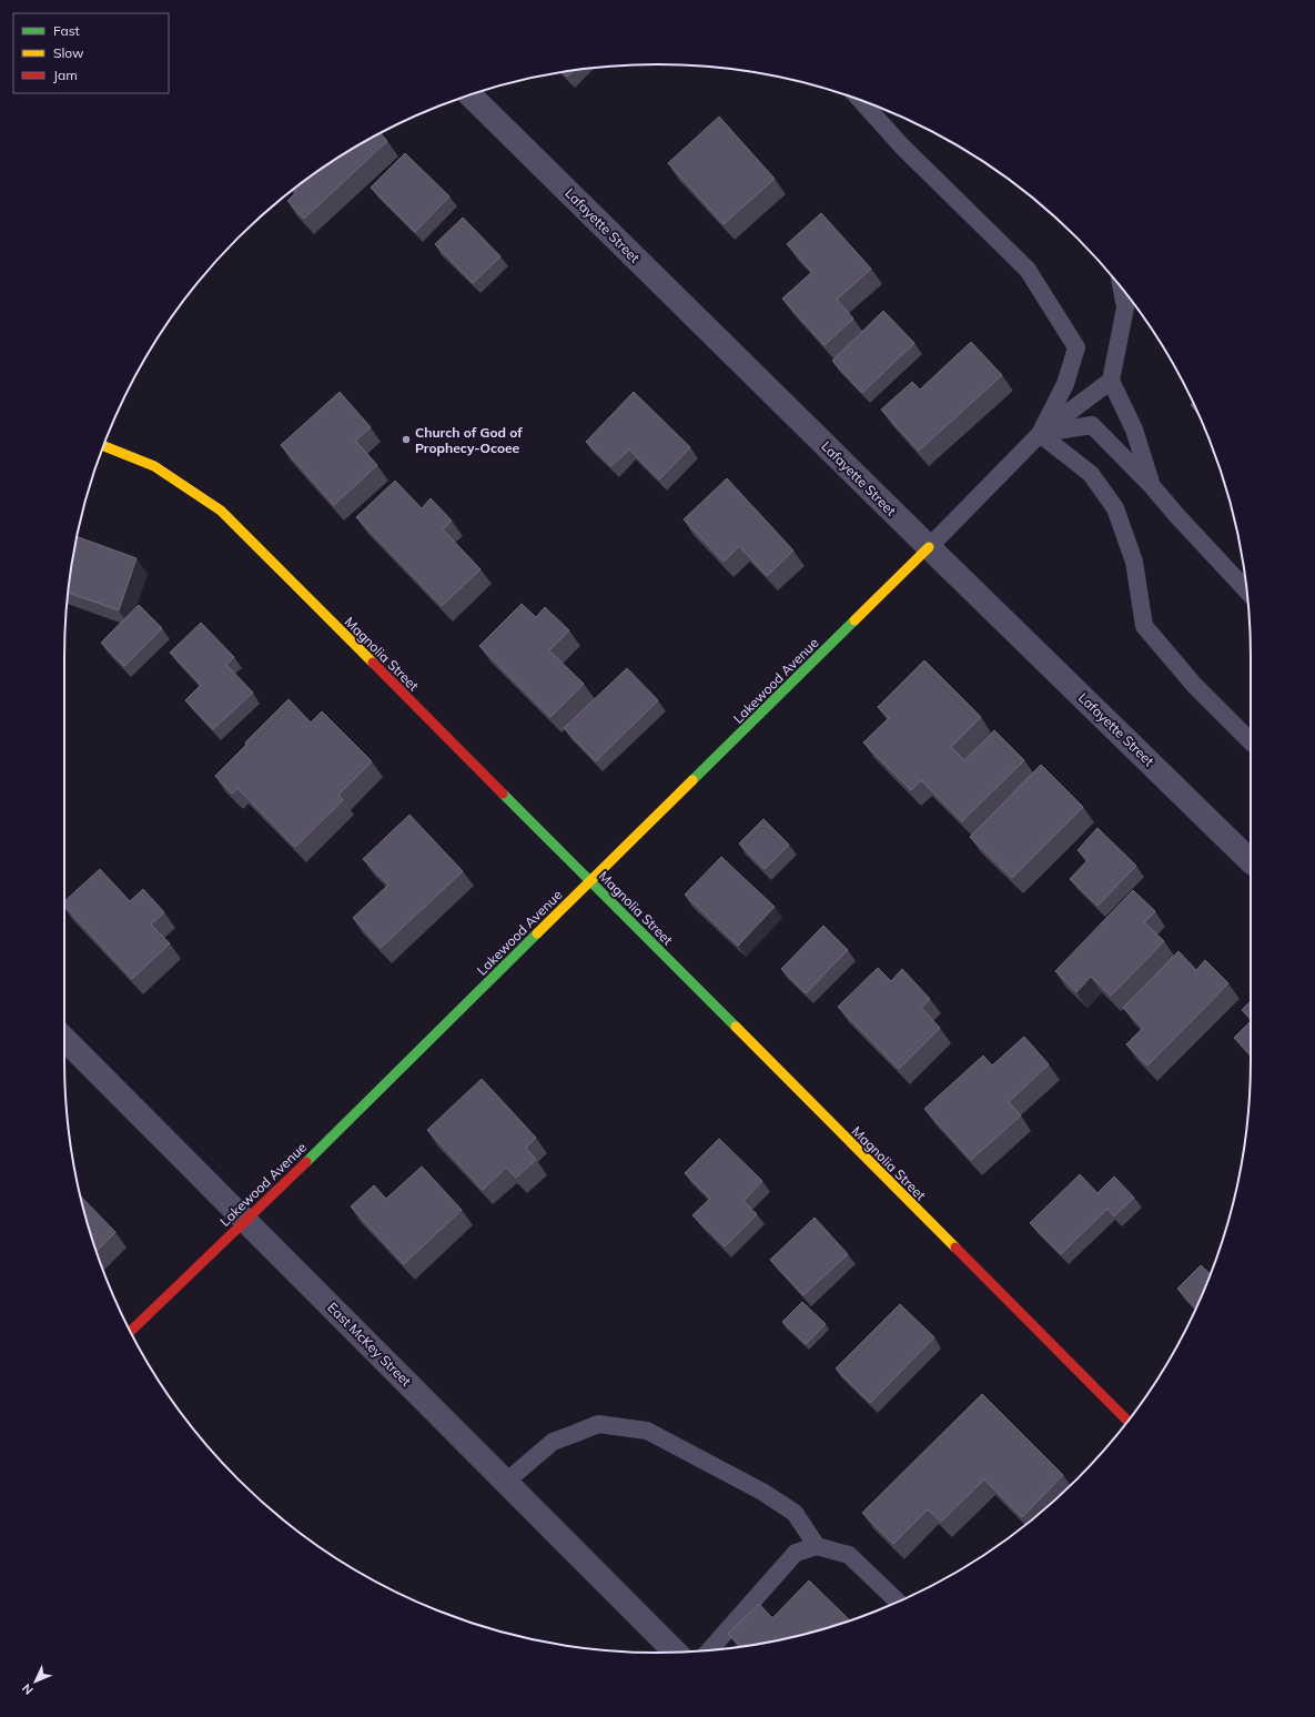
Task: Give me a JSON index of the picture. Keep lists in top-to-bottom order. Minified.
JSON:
{"streets":{"street":["Lafayette Street","Magnolia Street","Lakewood Avenue","East McKey Street"]},"crossings":[["Lafayette Street","Lakewood Avenue"],["Magnolia Street","Lakewood Avenue"],["Lakewood Avenue","East McKey Street"]],"places":["Church of God of Prophecy-Ocoee"],"legend":["Fast","Slow","Jam"],"north":"bottom left"}
